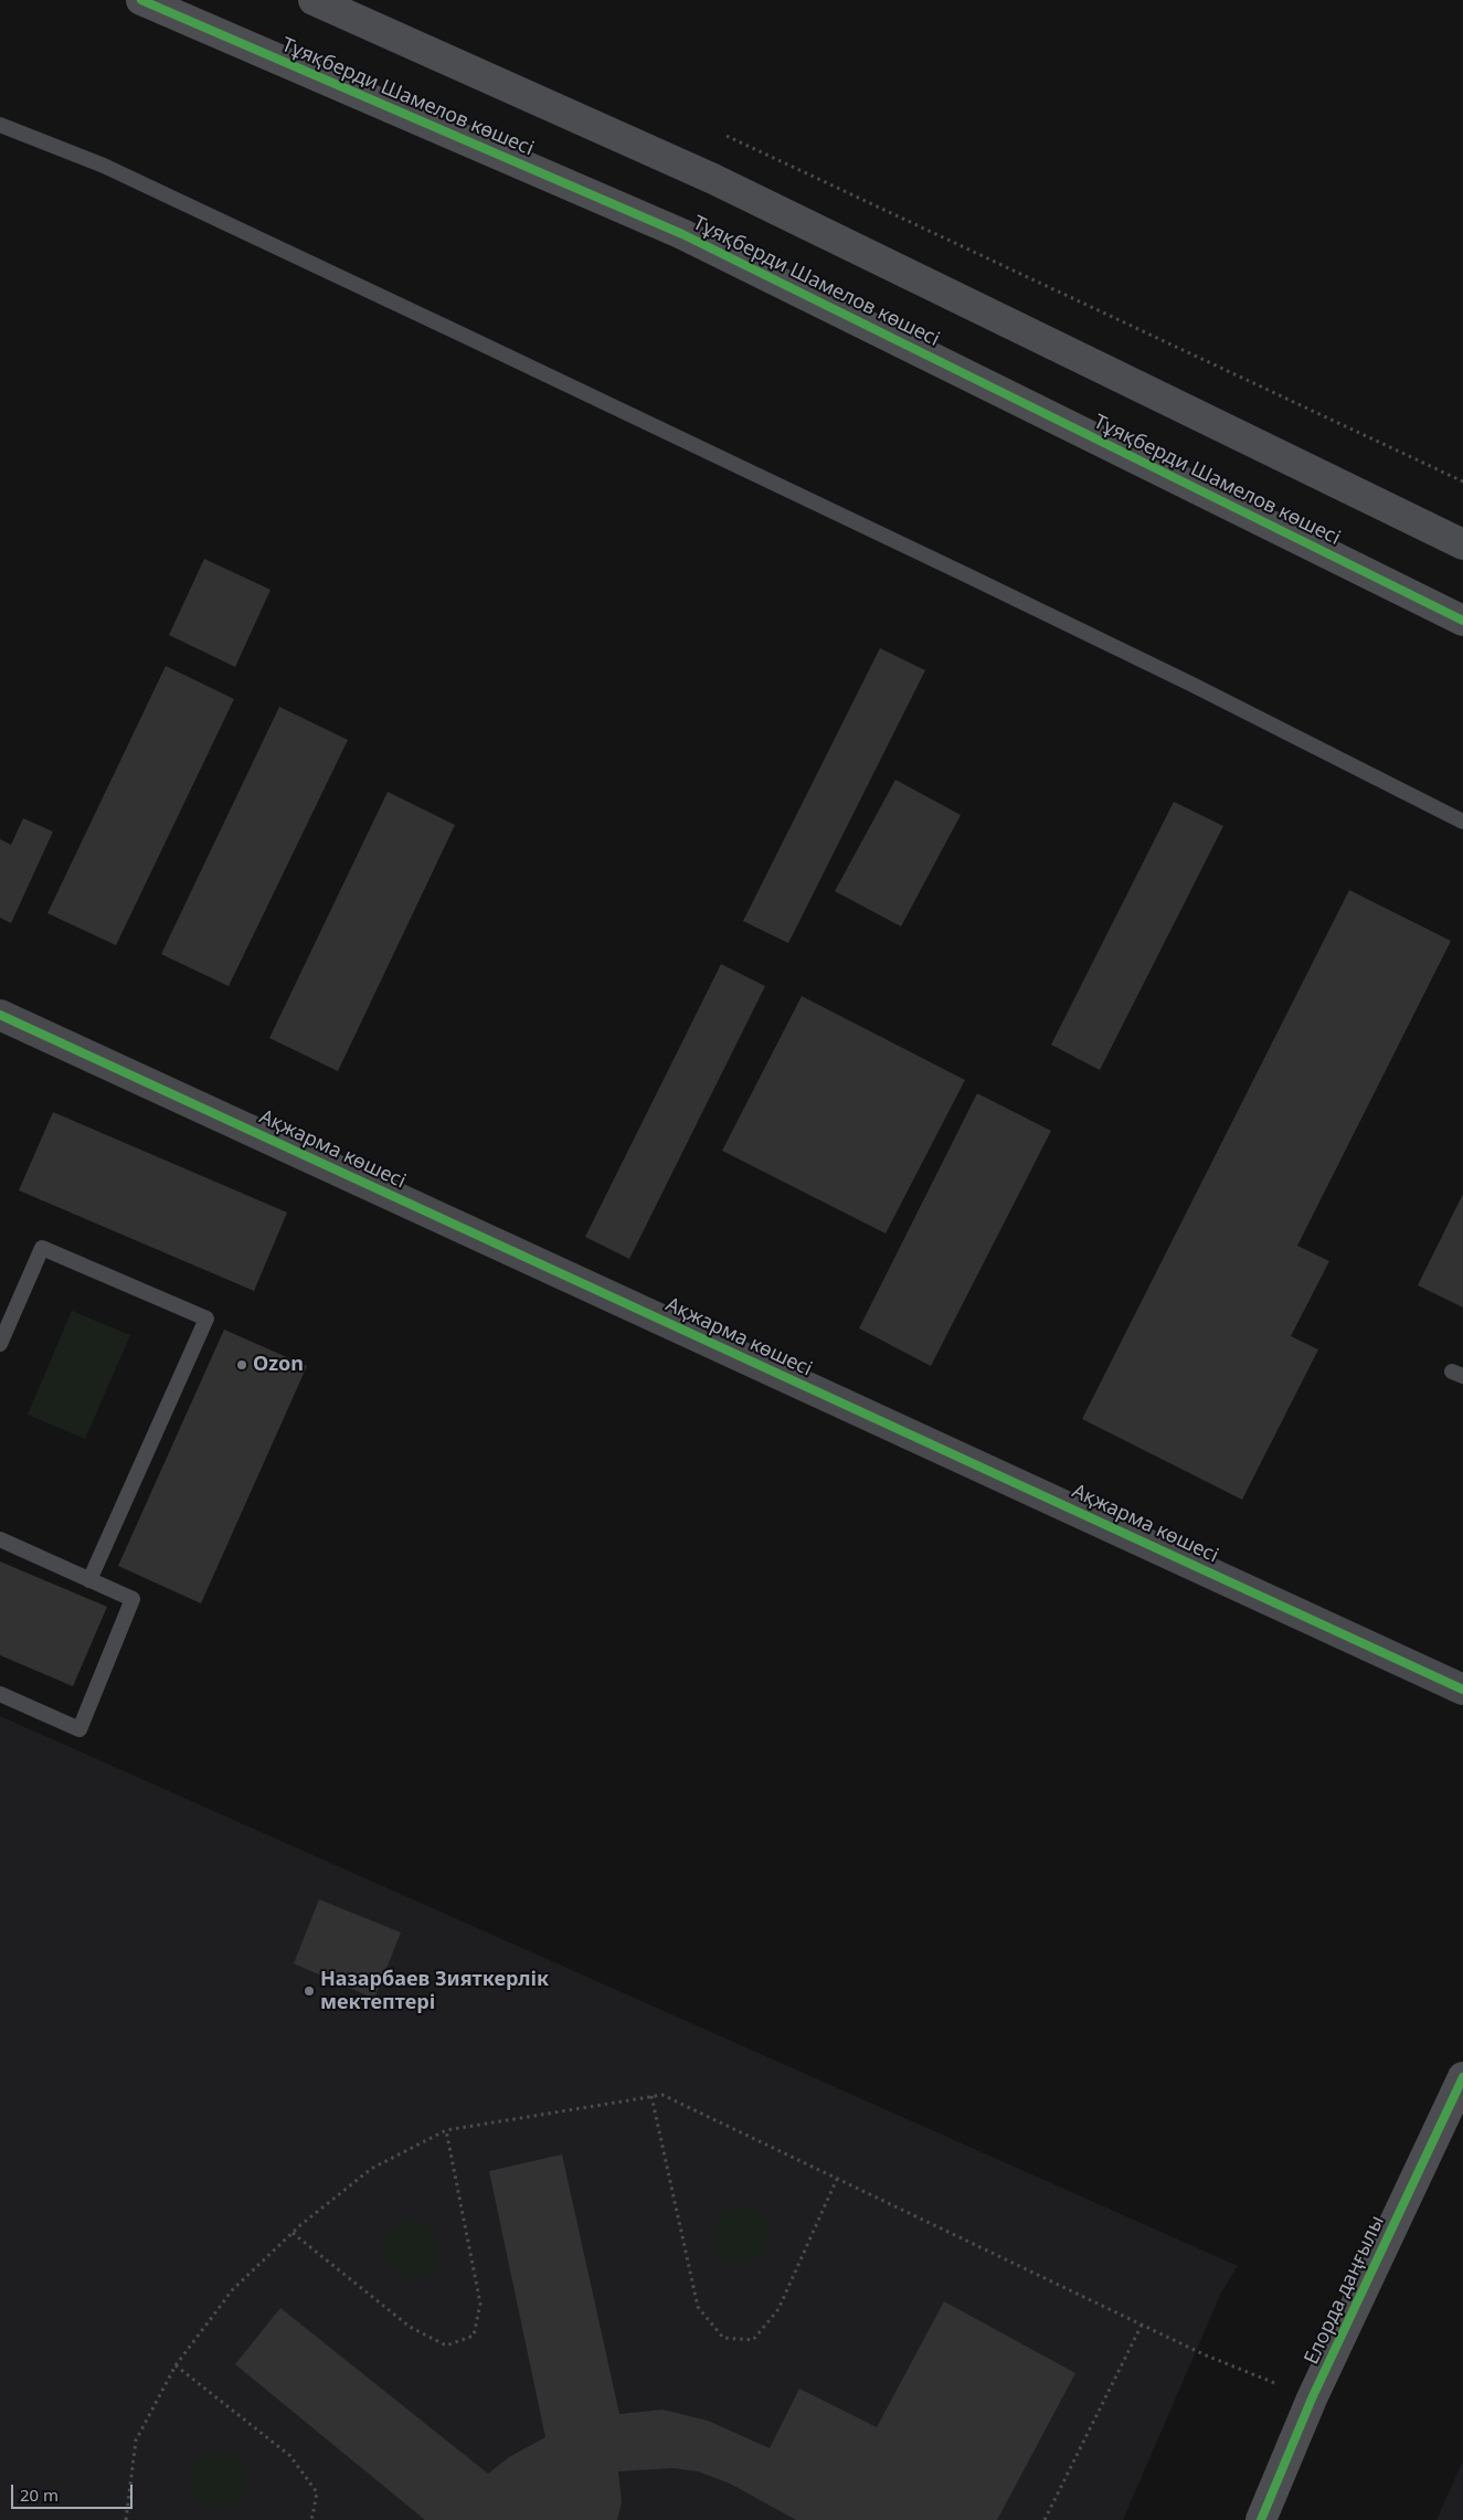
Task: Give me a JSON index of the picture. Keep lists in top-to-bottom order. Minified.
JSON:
{"streets":{"street":["Тұяқберди Шамелов көшесі","Ақжарма көшесі","Елорда даңғылы"]},"places":["Ozon","Назарбаев Зияткерлік мектептері"],"scale_bar":"20 m"}
